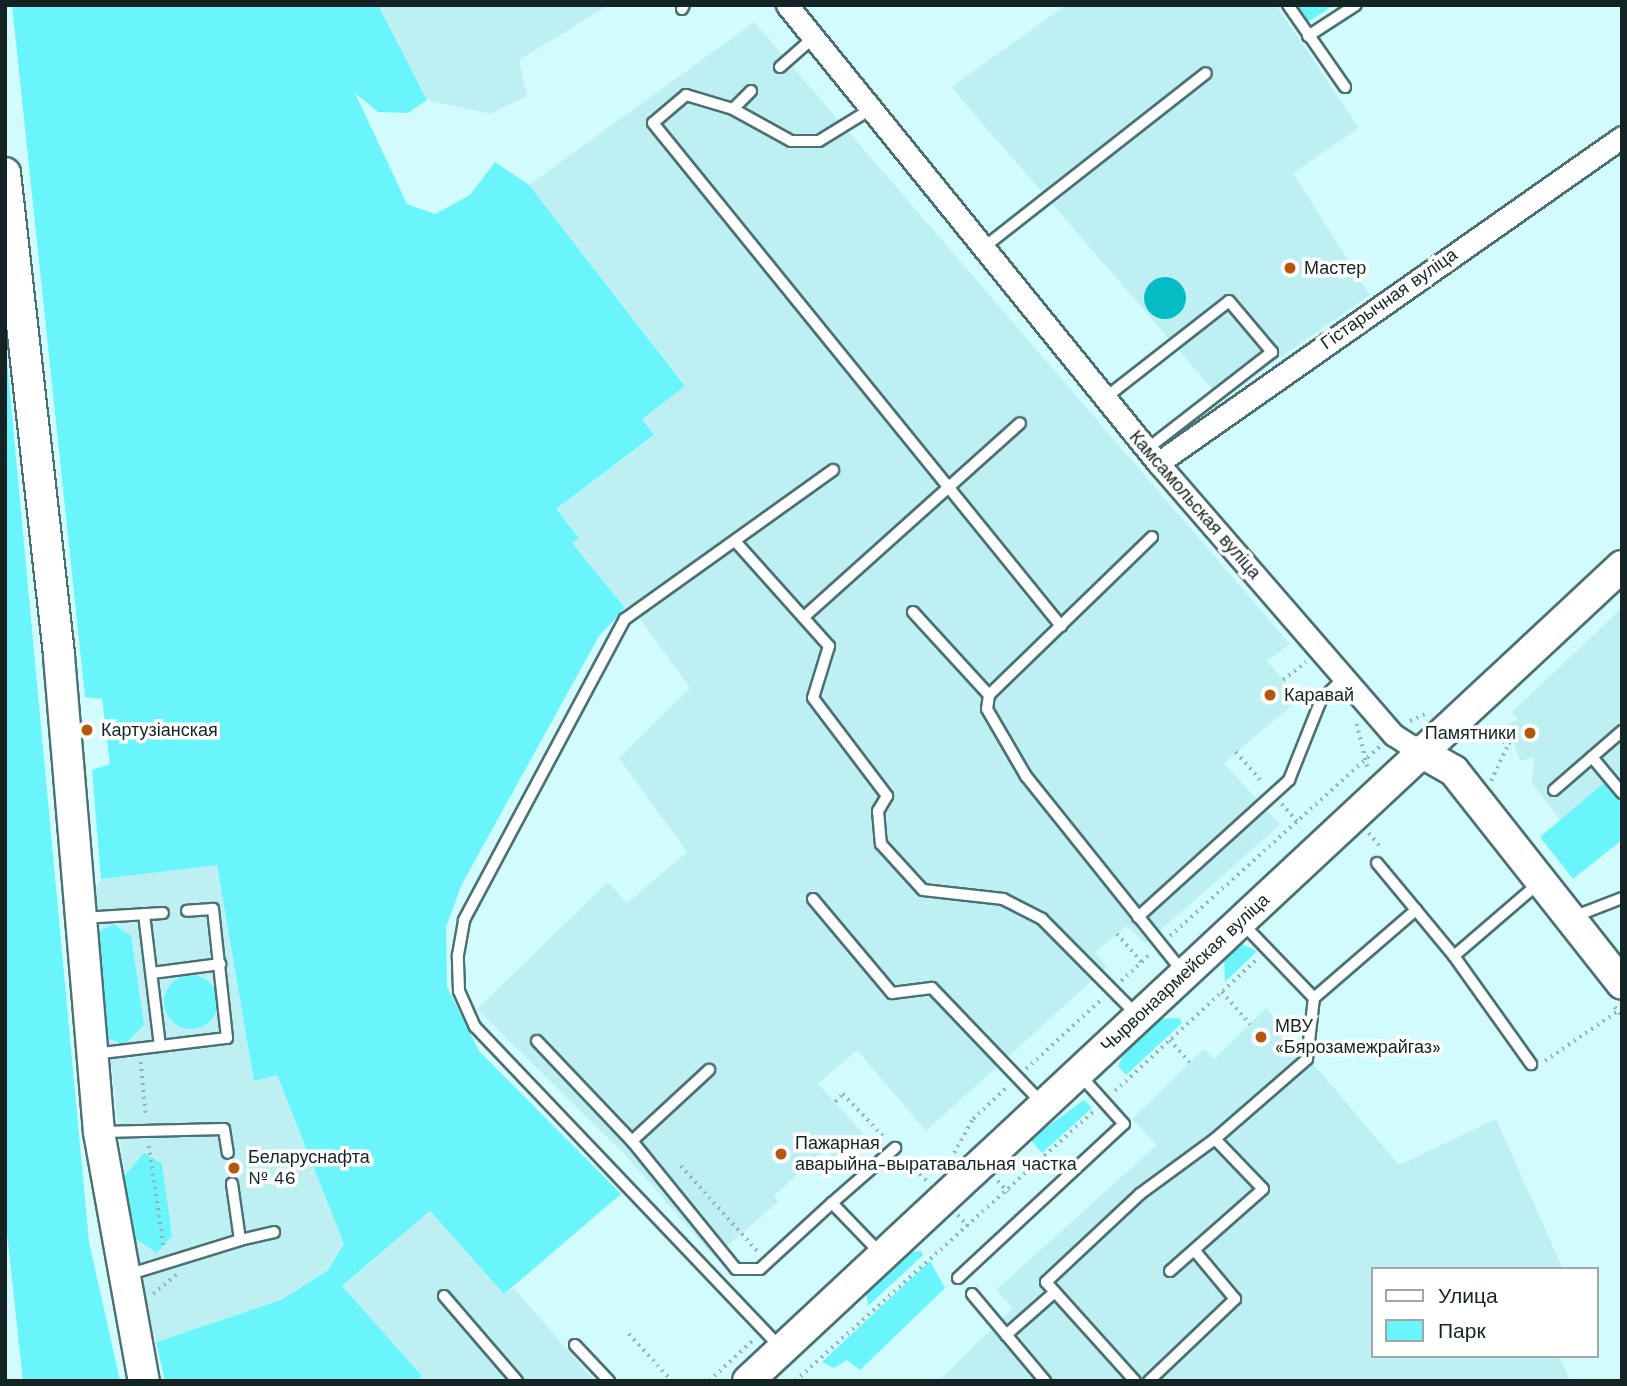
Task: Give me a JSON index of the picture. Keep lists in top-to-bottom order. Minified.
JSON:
{"streets":{"main road":["Камсамольская вуліца","Чырвонаармейская вуліца"],"street":["Гістарычная вуліца"]},"crossings":[["Гістарычная вуліца","Камсамольская вуліца"],["Камсамольская вуліца","Чырвонаармейская вуліца"]],"places":["Мастер","Каравай","Картузіанская","Памятники","МВУ «Бярозамежрайгаз»","Пажарная аварыйна-выратавальная частка","Беларуснафта № 46"],"legend":["Улица","Парк"]}
